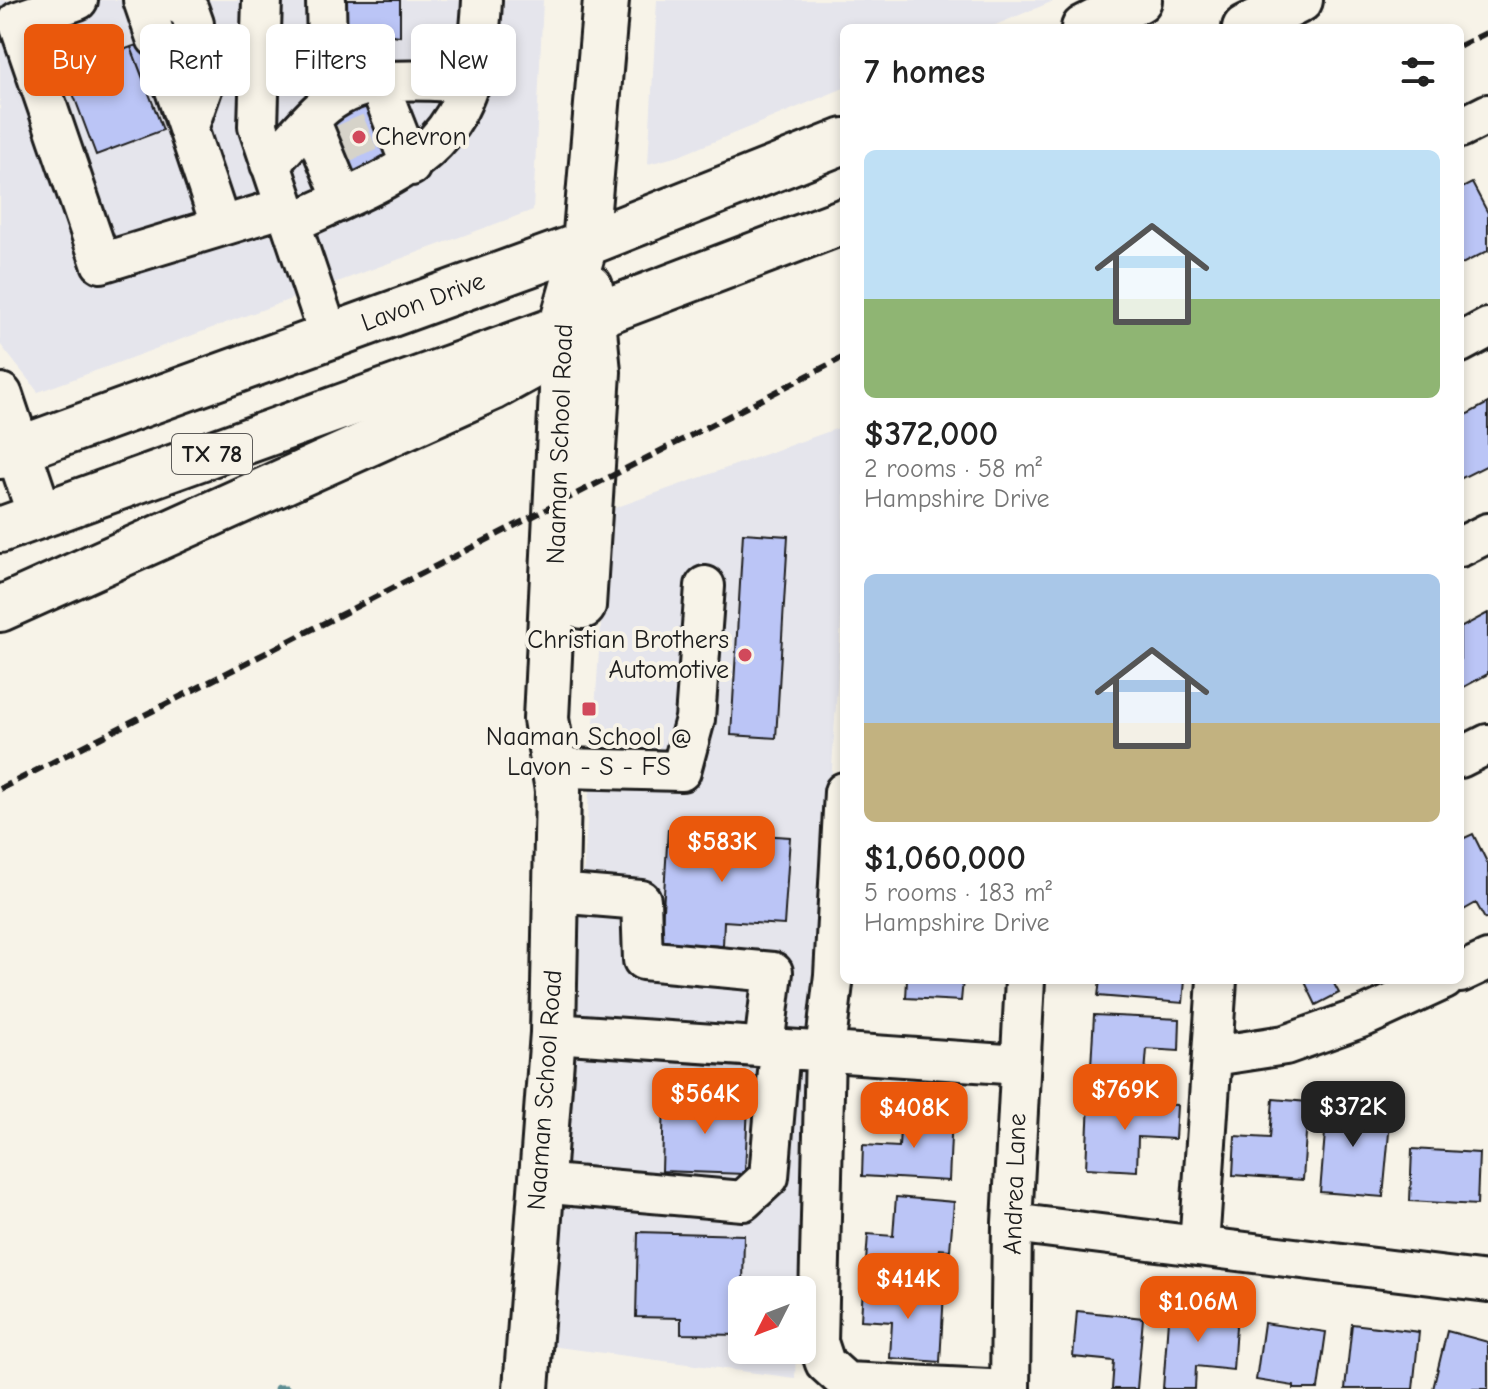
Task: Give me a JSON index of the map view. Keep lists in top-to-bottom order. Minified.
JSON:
{"streets":{"main road":["Lavon Drive","Naaman School Road","TX 78"],"street":["Andrea Lane"]},"crossings":[["Lavon Drive","Naaman School Road"],["Naaman School Road","TX 78"]],"places":{"other":["Chevron","Christian Brothers Automotive"],"transit":["Naaman School @ Lavon - S - FS"]},"north":"bottom left","page":{"chip":["Buy","Rent","Filters","New"],"heading":"7 homes","list":[{"name":"$372,000","note":"2 rooms · 58 m² · Hampshire Drive"},{"name":"$1,060,000","note":"5 rooms · 183 m² · Hampshire Drive"}],"price":["$583K","$769K","$564K","$372K","$408K","$414K","$1.06M"]}}
